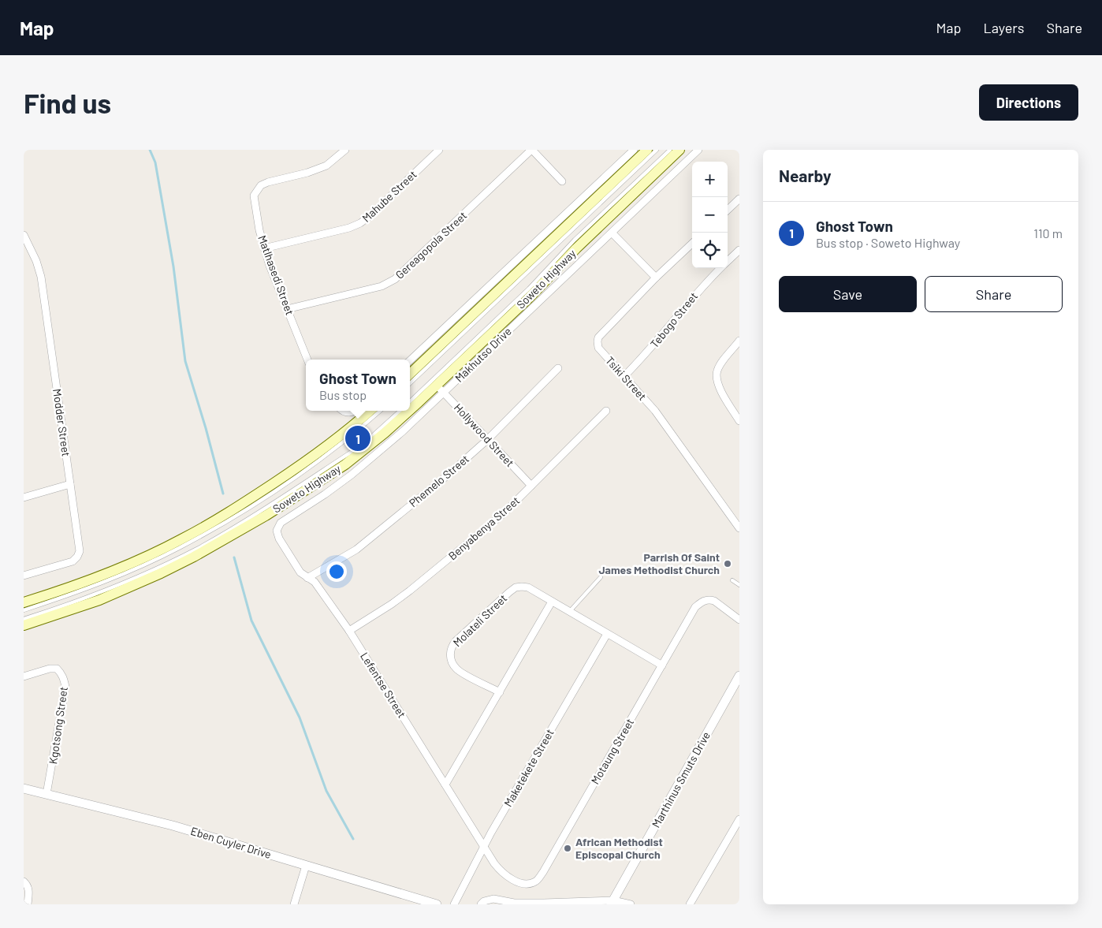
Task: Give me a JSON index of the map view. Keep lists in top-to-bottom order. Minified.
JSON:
{"streets":{"main road":["Soweto Highway"],"street":["Mahube Street","Gereagopola Street","Matlhasedi Street","Tebogo Street","Makhutso Drive","Tsiki Street","Modder Street","Hollywood Street","Phemelo Street","Benyabenya Street","Molateli Street","Lefentse Street","Kgotsong Street","Motaung Street","Maketekete Street","Marthinus Smuts Drive","Eben Cuyler Drive"]},"crossings":[["Mahube Street","Matlhasedi Street"],["Gereagopola Street","Matlhasedi Street"],["Soweto Highway","Makhutso Drive"],["Soweto Highway","Hollywood Street"],["Tebogo Street","Tsiki Street"],["Makhutso Drive","Hollywood Street"],["Makhutso Drive","Lefentse Street"],["Hollywood Street","Phemelo Street"],["Hollywood Street","Benyabenya Street"],["Phemelo Street","Lefentse Street"],["Benyabenya Street","Lefentse Street"],["Molateli Street","Motaung Street"],["Molateli Street","Maketekete Street"],["Lefentse Street","Motaung Street"],["Lefentse Street","Maketekete Street"],["Kgotsong Street","Eben Cuyler Drive"],["Motaung Street","Maketekete Street"]],"places":["Parrish Of Saint James Methodist Church","African Methodist Episcopal Church"],"page":{"header":"Map","nav":["Map","Layers","Share"],"buttons":["Directions",["Save","Share"]],"title":"Find us","heading":"Nearby","map_buttons":["+","−"],"list":[{"mark":"1","name":"Ghost Town","note":"Bus stop · Soweto Highway","value":"110 m"}],"popup":["Ghost Town","Bus stop"],"pins":"1"}}
